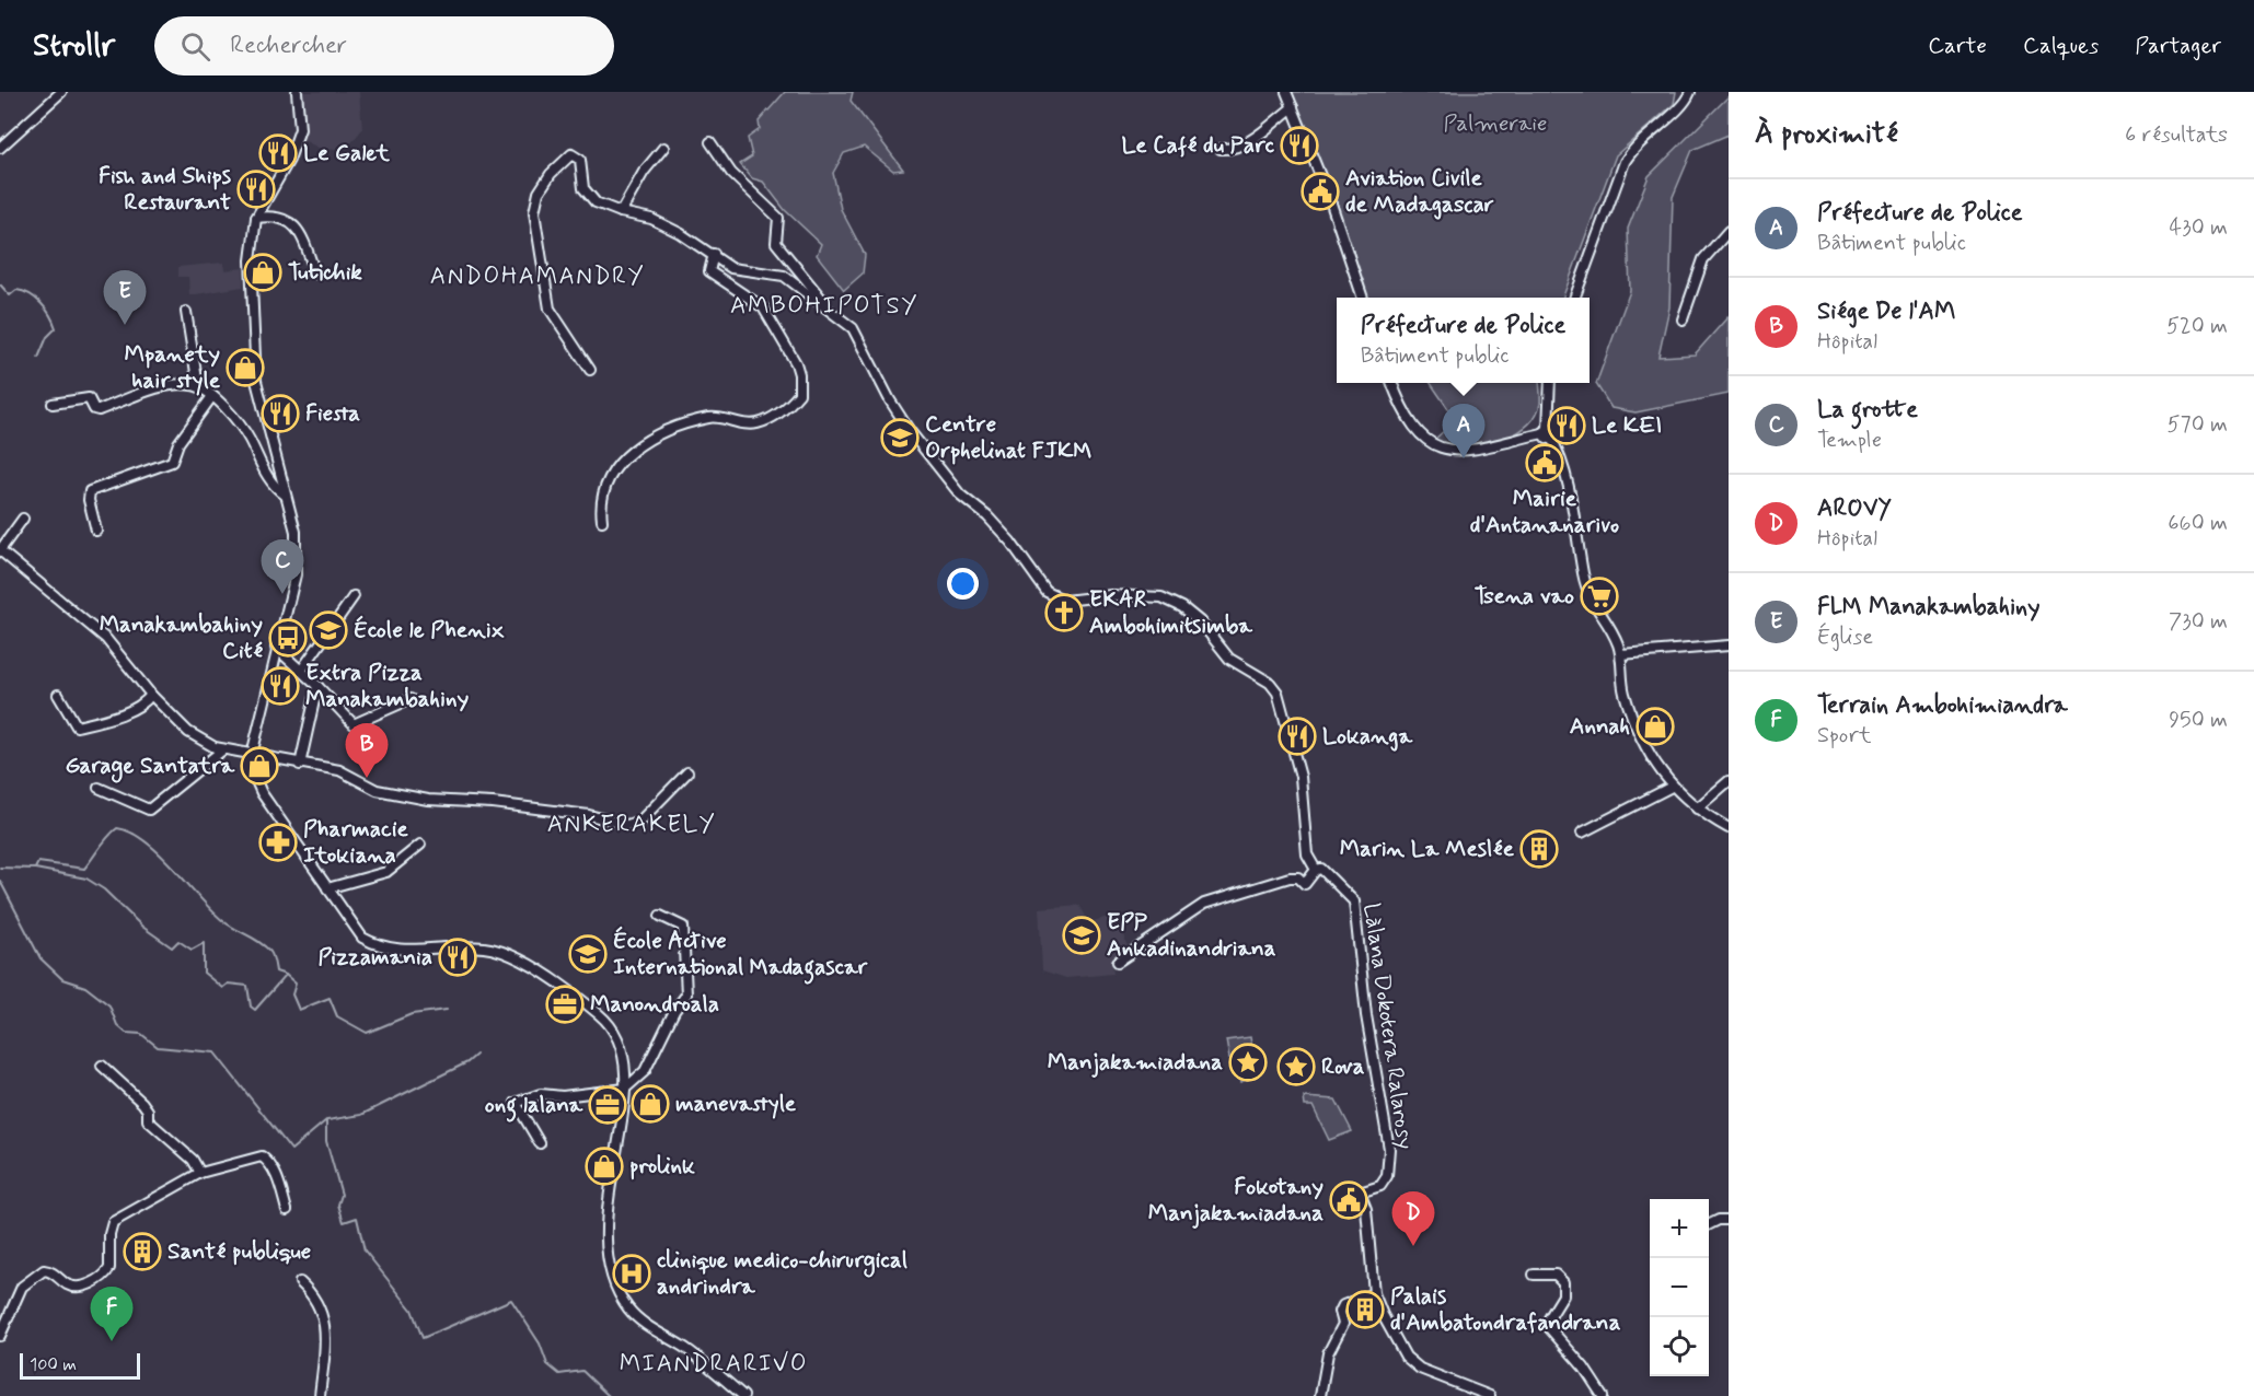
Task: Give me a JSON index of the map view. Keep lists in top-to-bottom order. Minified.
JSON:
{"streets":{"street":["Làlana Dokotera Ralarosy"]},"districts":["ANDOHAMANDRY","AMBOHIPOTSY","ANKERAKELY","MIANDRARIVO"],"parks":["Palmeraie"],"places":{"restaurant":["Le Café du Parc","Le Galet","Fish and Ships Restaurant","Fiesta","Le KEI","Extra Pizza Manakambahiny","Lokanga","Pizzamania"],"public building":["Aviation Civile de Madagascar","Mairie d'Antananarivo","Fokotany Manjakamiadana"],"shop":["Tutichik","Mpanety hair style","Annah","Garage Santatra","manevastyle","prolink"],"school or university":["Centre Orphelinat FJKM","École le Phenix","EPP Ankadinandriana","École Active International Madagascar"],"supermarket":["Tsena vao"],"church":["EKAR Ambohimitsimba"],"bus stop":["Manakambahiny Cité"],"pharmacy":["Pharmacie Itokiana"],"building":["Marin La Meslée","Santé publique","Palais d'Ambatondrafandrana"],"office":["Manondroala","ong lalana"],"place":["Manjakamiadana","Rova"],"hospital":["clinique medico-chirurgical andrindra"]},"scale_bar":"100 m","page":{"header":"Strollr","search":"Rechercher","nav":["Carte","Calques","Partager"],"heading":["À proximité","6 résultats"],"list":[{"mark":"A","name":"Préfecture de Police","note":"Bâtiment public","value":"430 m"},{"mark":"B","name":"Siége De l'AM","note":"Hôpital","value":"520 m"},{"mark":"C","name":"La grotte","note":"Temple","value":"570 m"},{"mark":"D","name":"AROVY","note":"Hôpital","value":"660 m"},{"mark":"E","name":"FLM Manakambahiny","note":"Église","value":"730 m"},{"mark":"F","name":"Terrain Ambohimiandra","note":"Sport","value":"950 m"}],"pins":["E","A","C","B","D","F"],"popup":["Préfecture de Police","Bâtiment public"],"map_buttons":["+","−"],"scale":"100 m"}}
